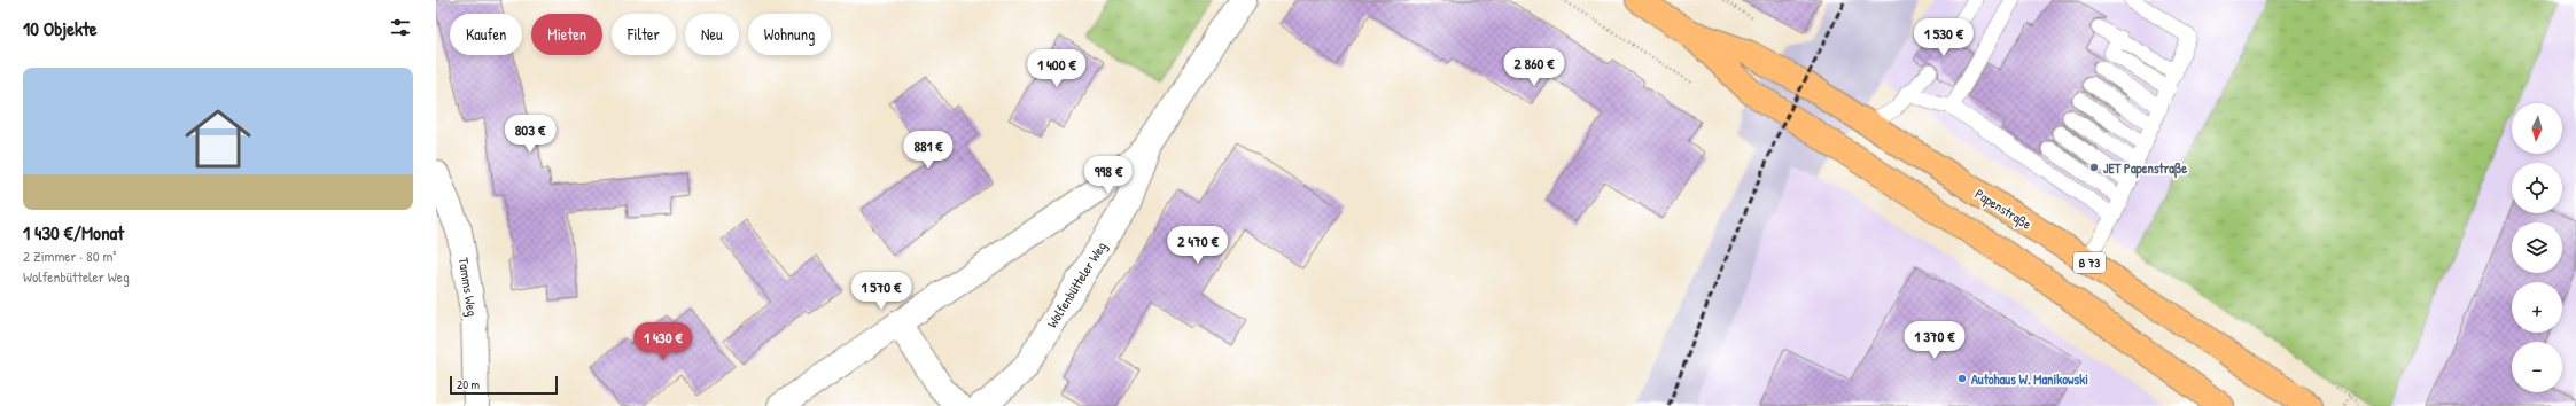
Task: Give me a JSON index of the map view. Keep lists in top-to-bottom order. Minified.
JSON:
{"streets":{"main road":["Papenstraße","B 73"],"street":["Wolfenbütteler Weg","Tamms Weg"]},"places":["JET Papenstraße","Autohaus W. Manikowski"],"scale_bar":"20 m","north":"bottom","page":{"heading":"10 Objekte","chip":["Kaufen","Mieten","Filter","Neu","Wohnung"],"price":["1 530 €","2 860 €","1 400 €","803 €","881 €","998 €","2 470 €","1 570 €","1 370 €","1 430 €"],"list":[{"name":"1 430 €/Monat","note":"2 Zimmer · 80 m² · Wolfenbütteler Weg"}],"map_buttons":["+","−"],"scale":"20 m"}}
